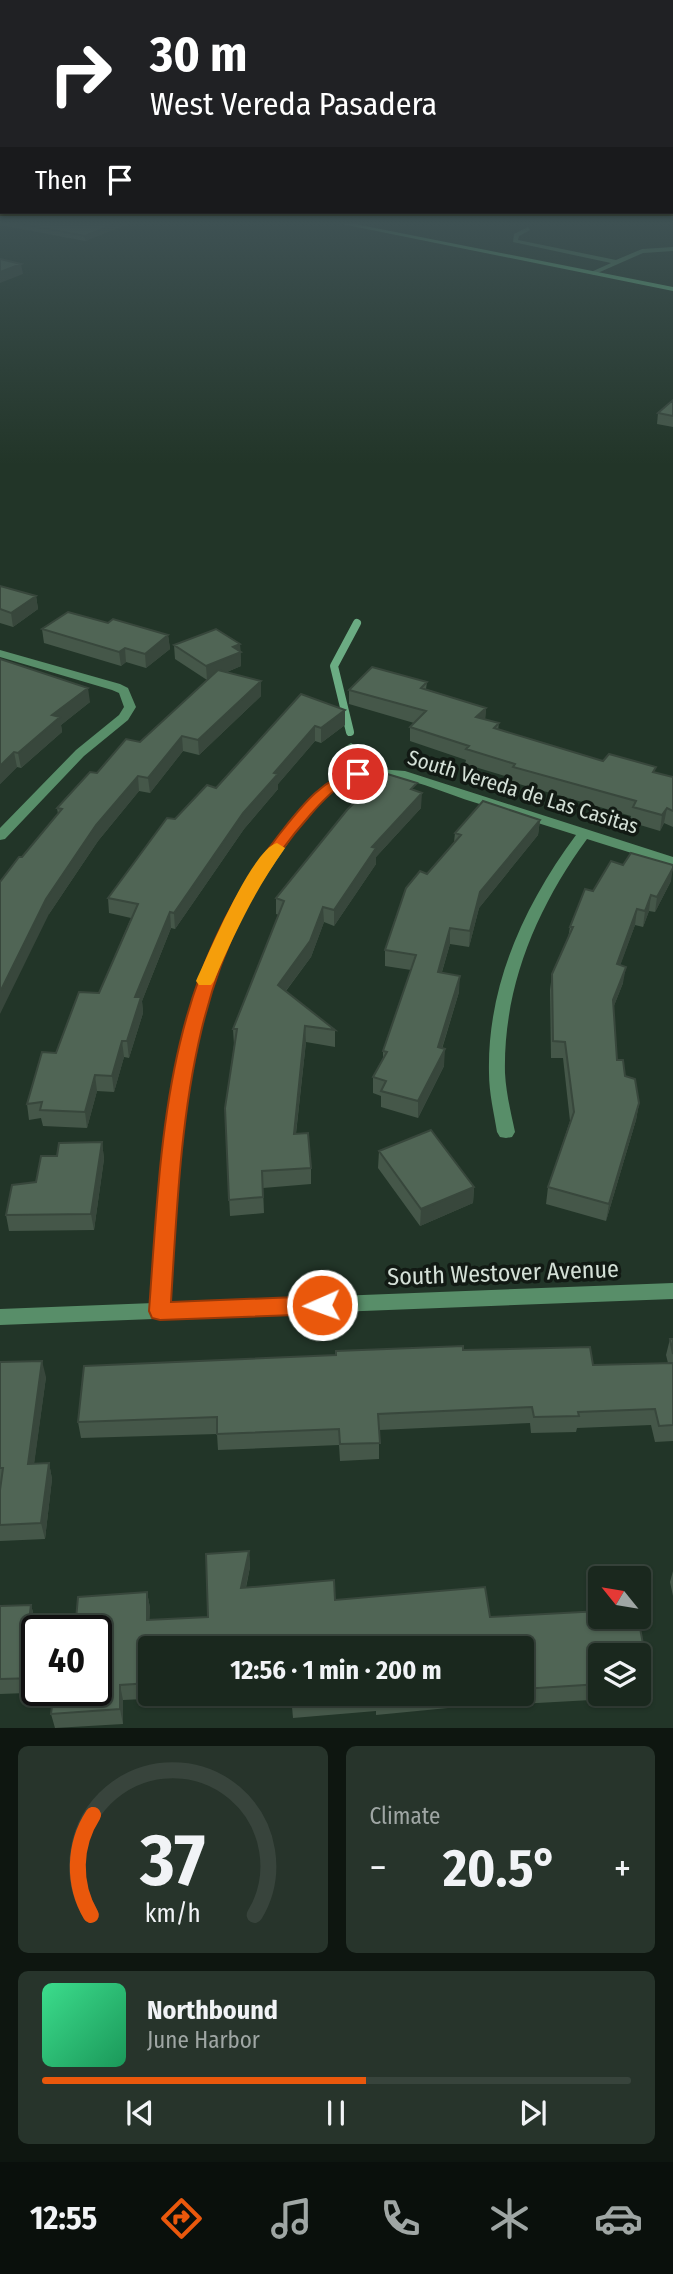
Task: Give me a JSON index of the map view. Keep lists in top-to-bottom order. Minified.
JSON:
{"streets":{"street":["South Vereda de Las Casitas","South Westover Avenue"]},"north":"top left","page":{"turn":["30 m","West Vereda Pasadera"],"then":"Then","limit":"40","trip":"12:56 · 1 min · 200 m","tile":"Climate","heat":["−","20.5°","+"],"song":["Northbound","June Harbor"],"tabs":"12:55","gauge":["37","km/h"]}}
